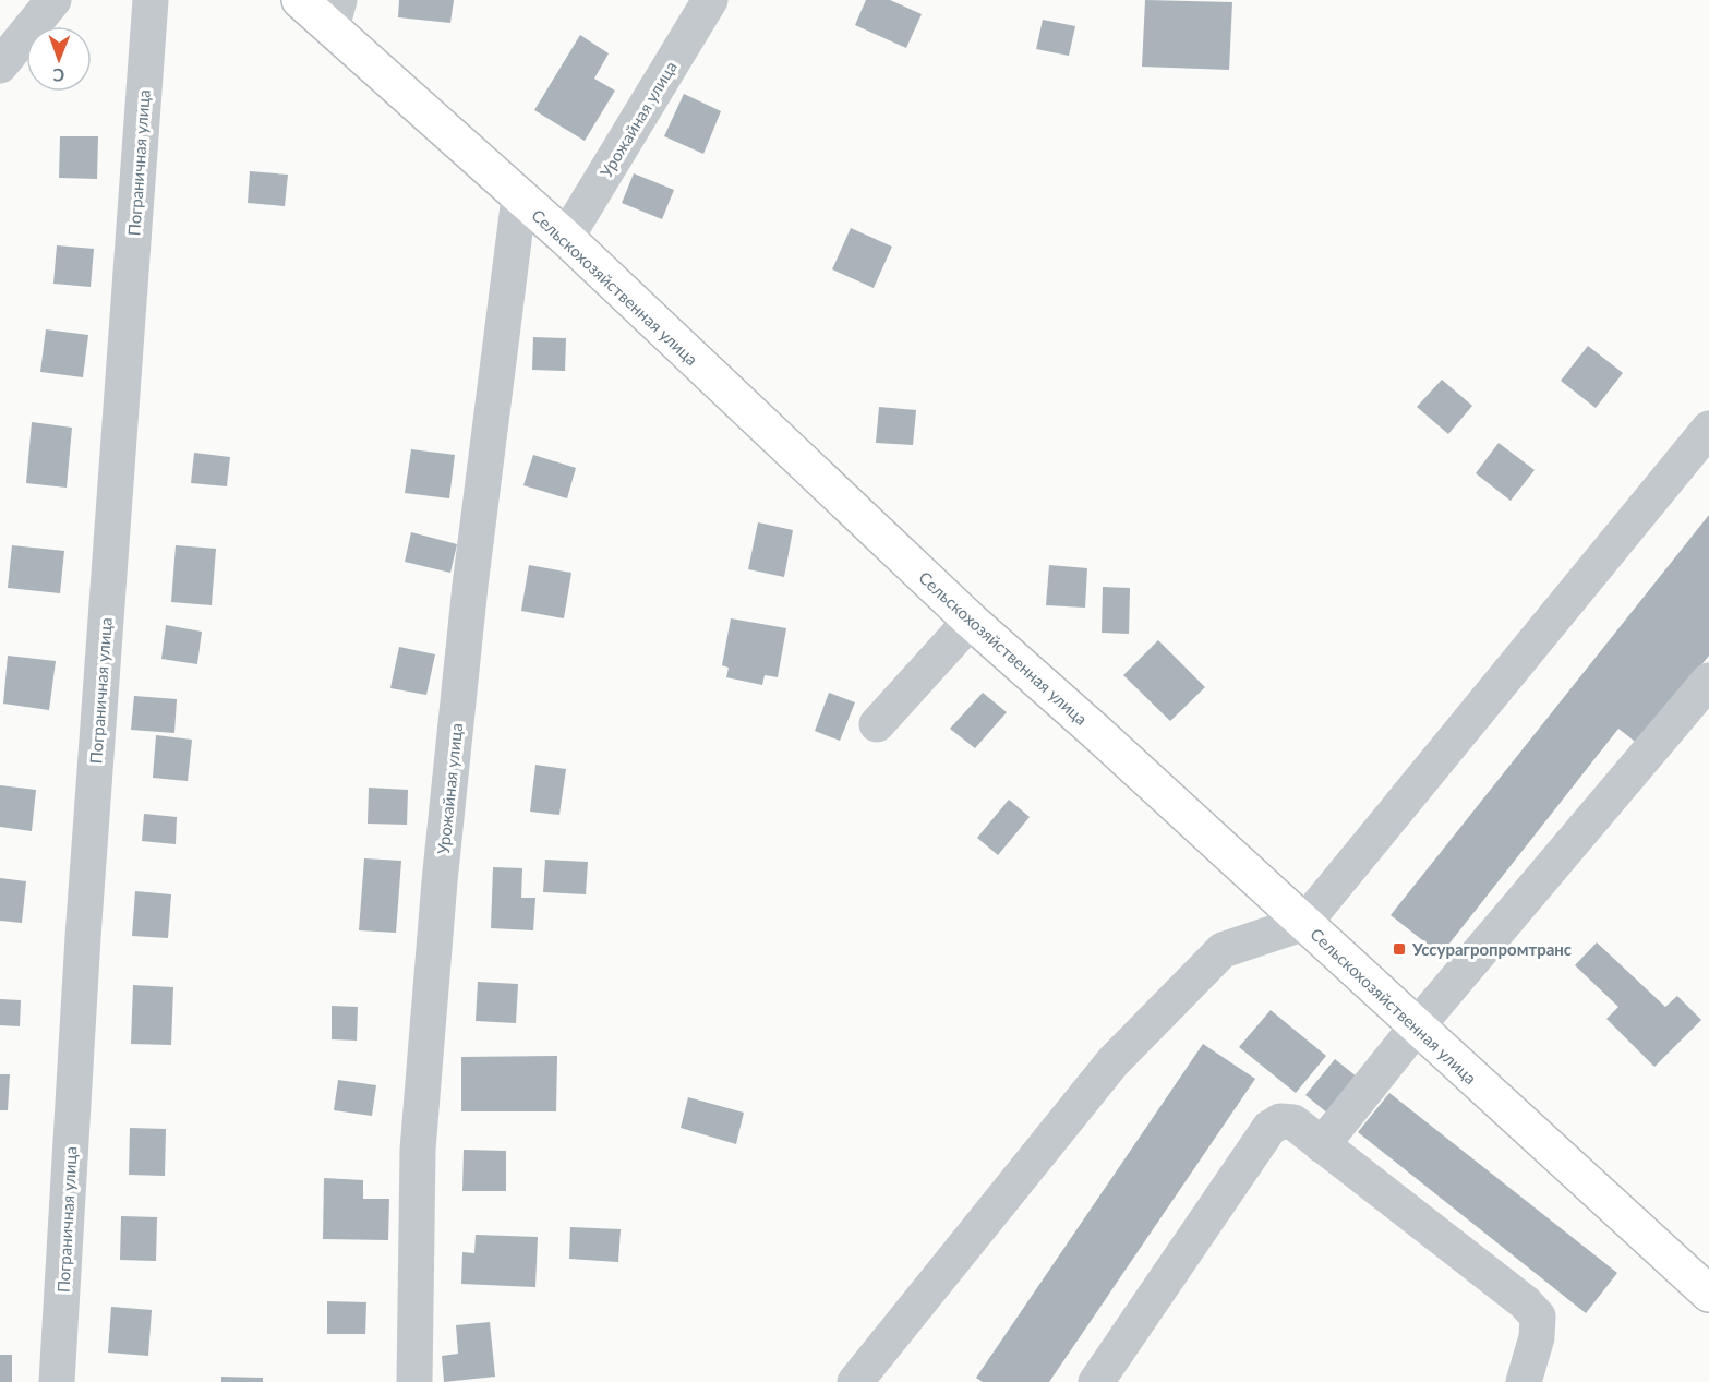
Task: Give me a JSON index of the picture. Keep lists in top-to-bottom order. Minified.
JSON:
{"streets":{"main road":["Сельскохозяйственная улица"],"lane":["Урожайная улица","Пограничная улица"]},"crossings":[["Урожайная улица","Сельскохозяйственная улица"]],"places":{"transit":["Уссурагропромтранс"]},"north":"bottom"}
